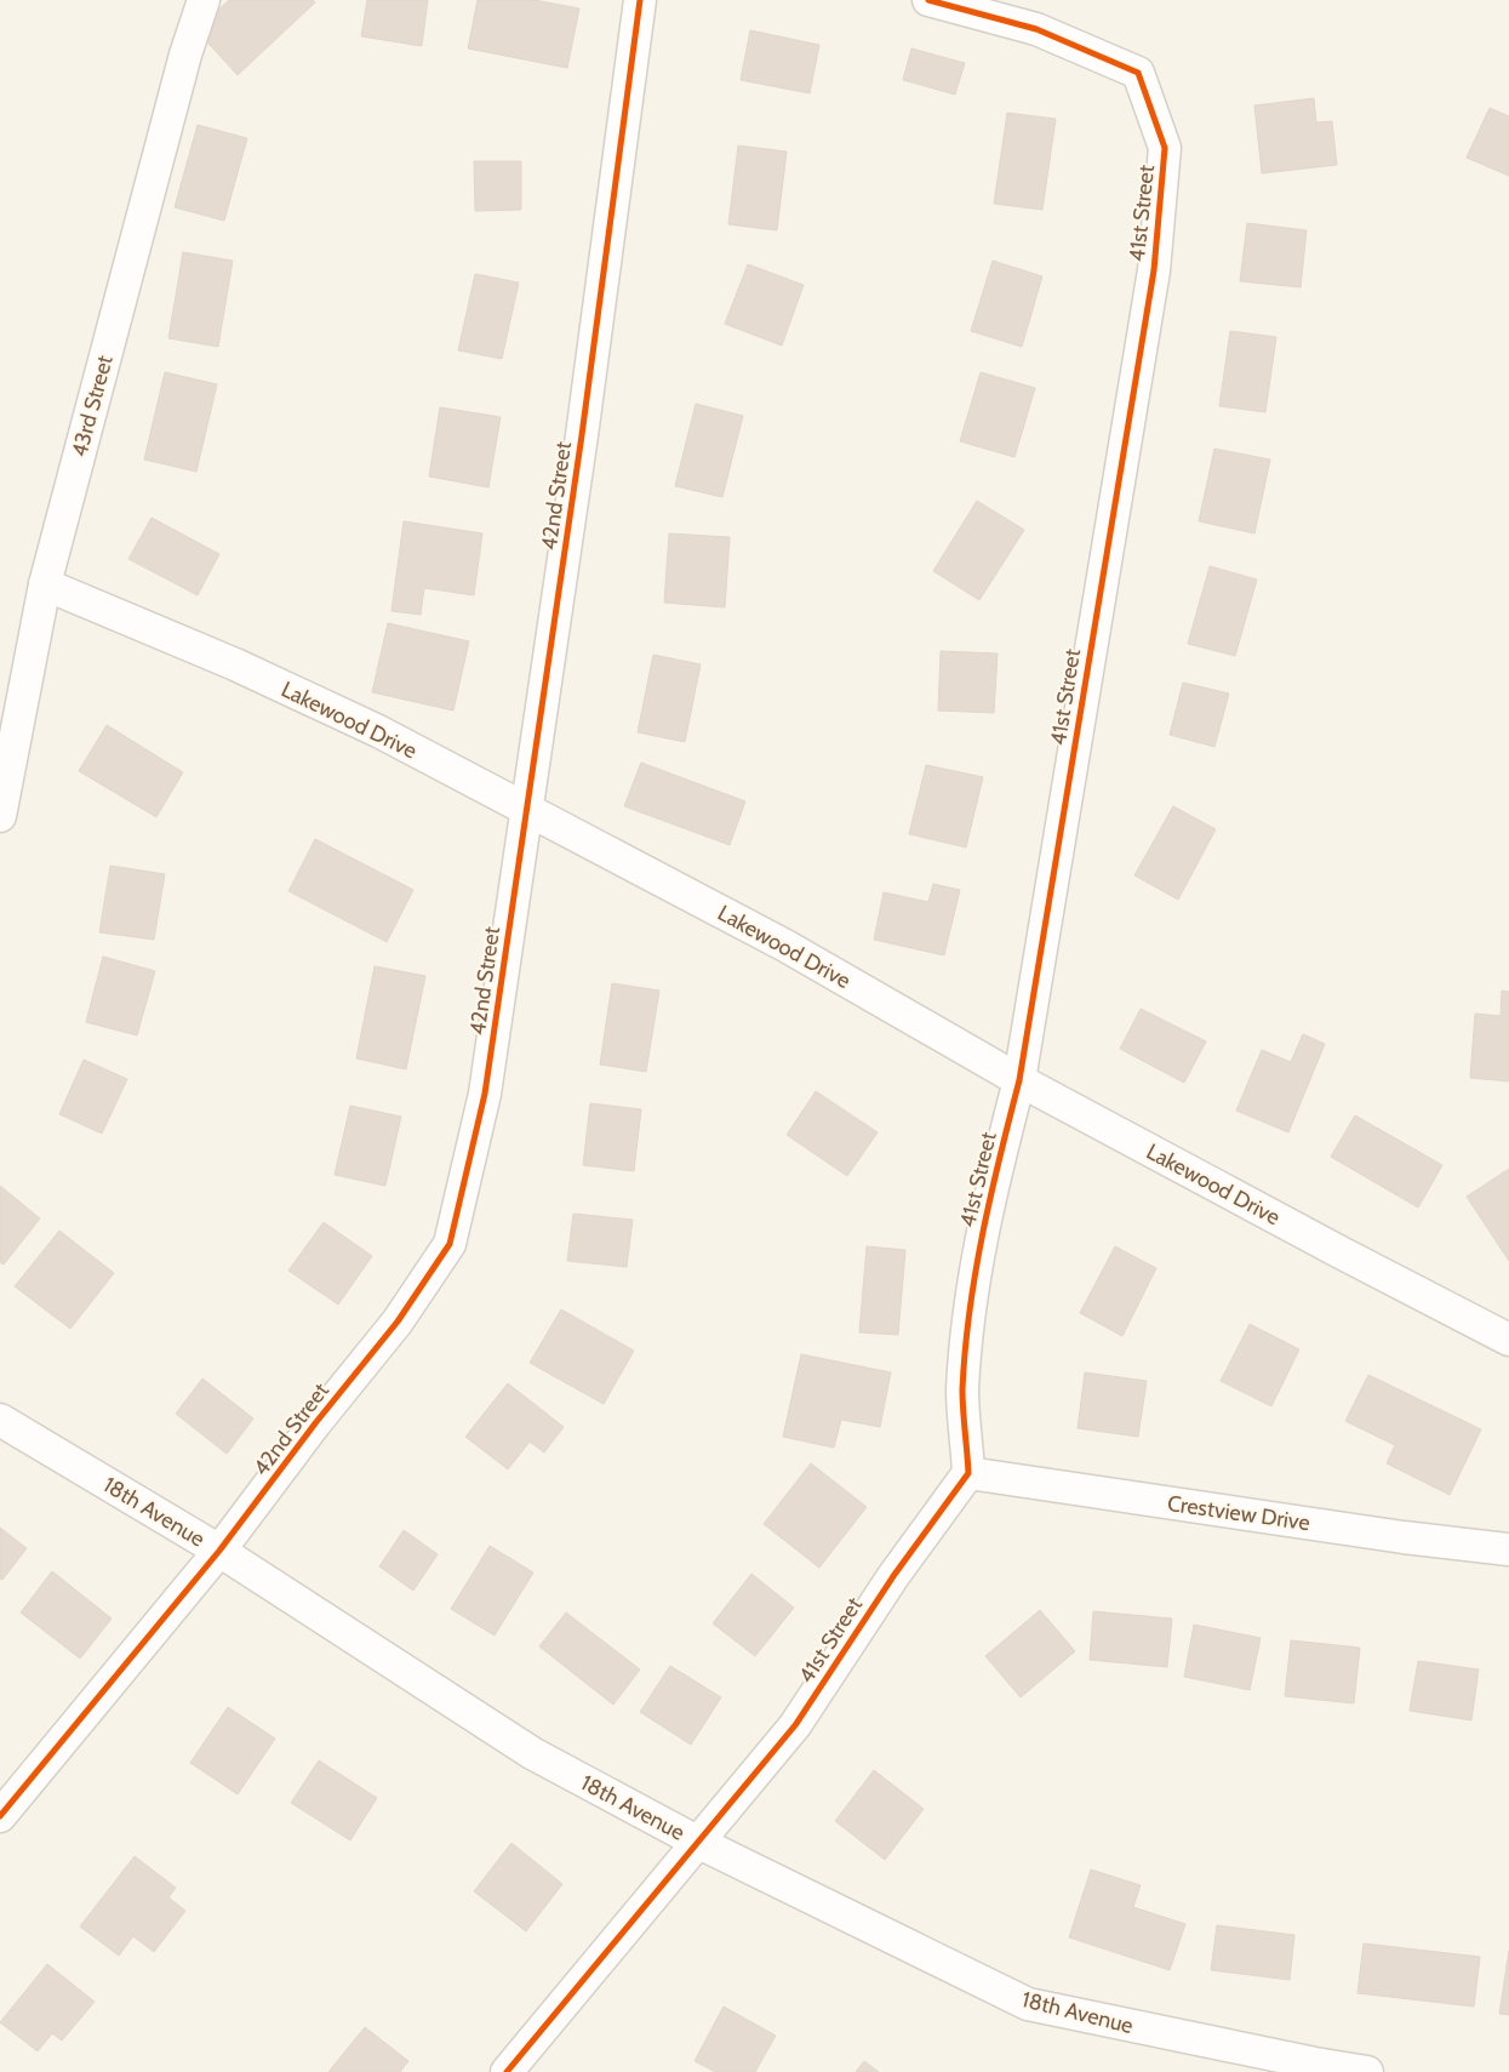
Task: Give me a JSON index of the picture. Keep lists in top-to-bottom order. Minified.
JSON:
{"streets":{"street":["41st Street","43rd Street","42nd Street","Lakewood Drive","18th Avenue","Crestview Drive"]},"crossings":[["41st Street","Lakewood Drive"],["41st Street","18th Avenue"],["41st Street","Crestview Drive"],["43rd Street","Lakewood Drive"],["42nd Street","Lakewood Drive"],["42nd Street","18th Avenue"]]}
